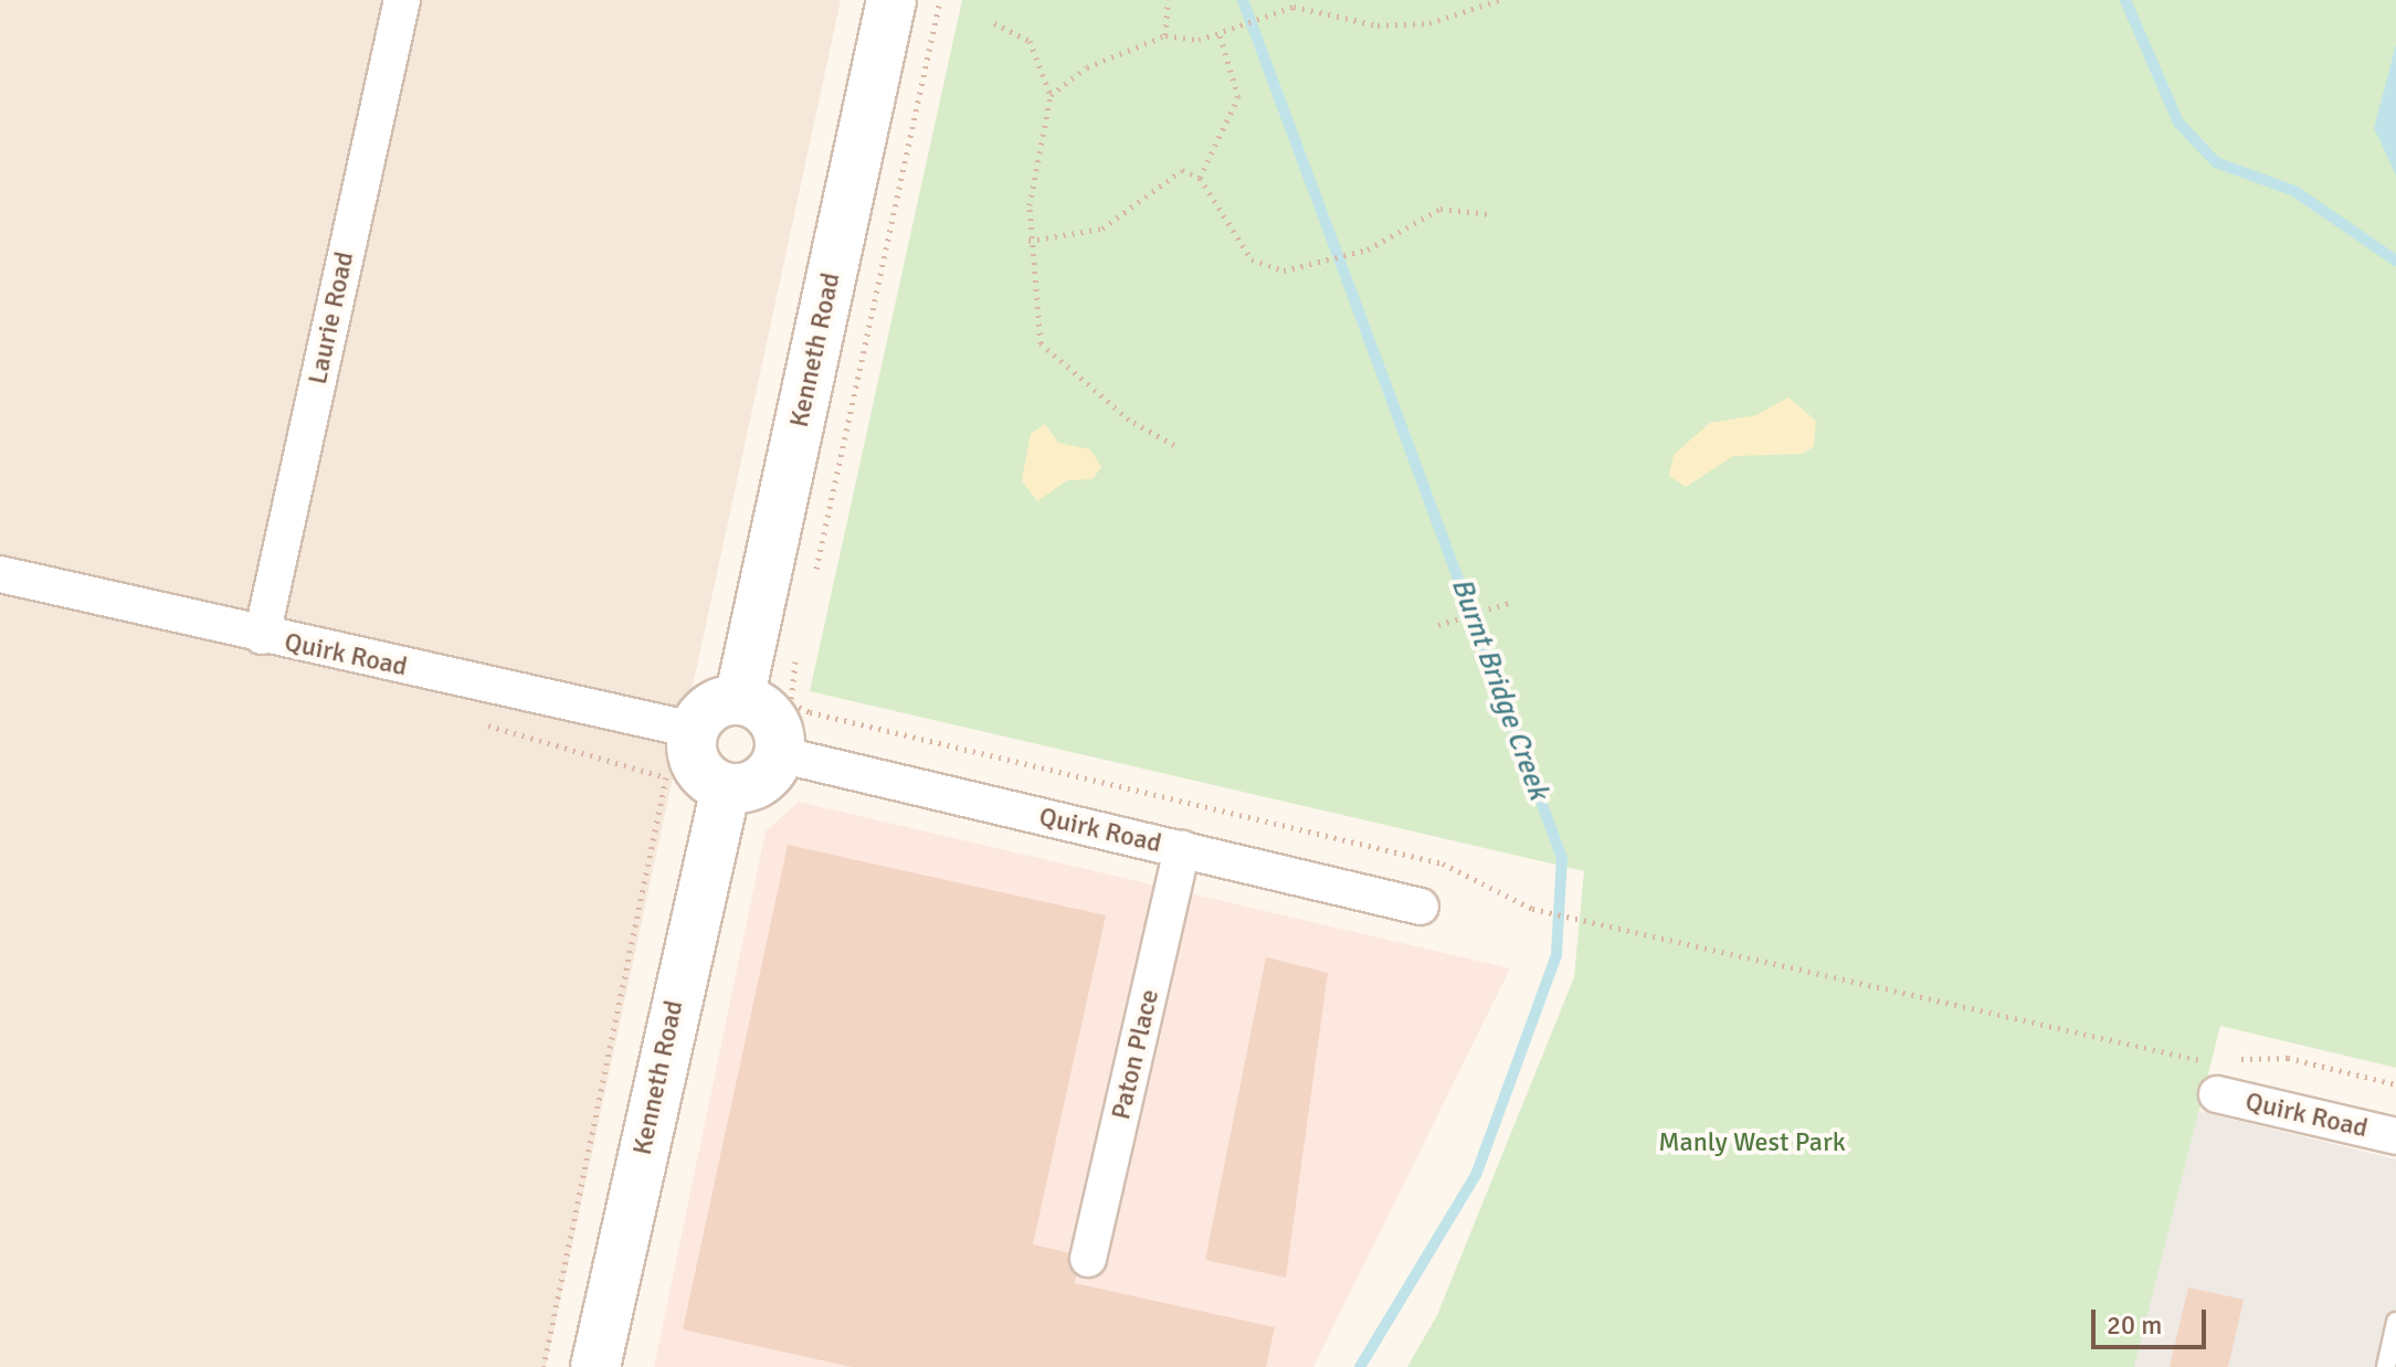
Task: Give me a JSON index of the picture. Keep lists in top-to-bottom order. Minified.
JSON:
{"streets":{"main road":["Kenneth Road"],"street":["Laurie Road","Quirk Road","Paton Place"]},"crossings":[["Laurie Road","Quirk Road"],["Kenneth Road","Quirk Road"],["Quirk Road","Paton Place"]],"water":["Burnt Bridge Creek"],"parks":["Manly West Park"],"scale_bar":"20 m"}
